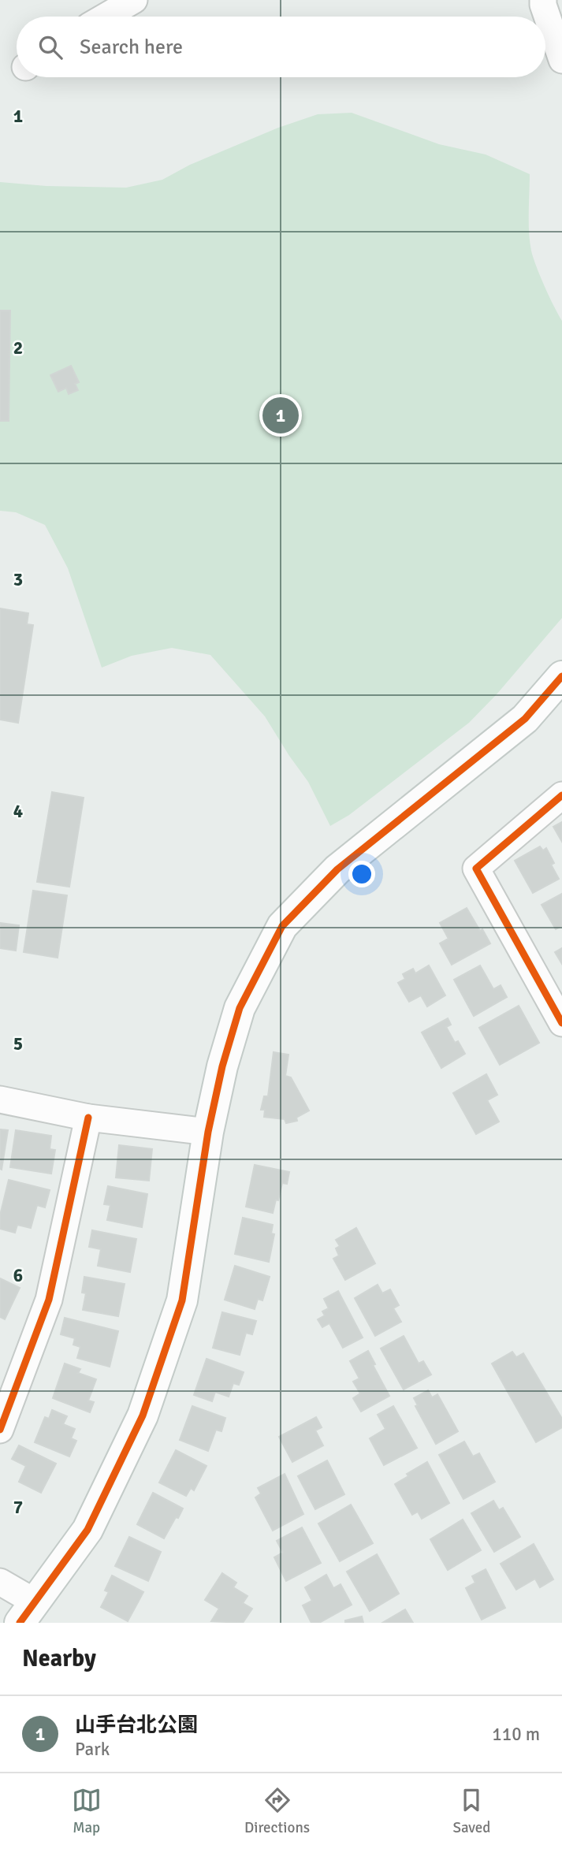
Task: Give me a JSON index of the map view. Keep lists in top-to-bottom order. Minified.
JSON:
{"page":{"search":"Search here","pins":"1","heading":"Nearby","list":[{"mark":"1","name":"山手台北公園","note":"Park","value":"110 m"}],"nav":["Map","Directions","Saved"]},"grid":{"rows":["1","2","3","4","5","6","7"]}}
